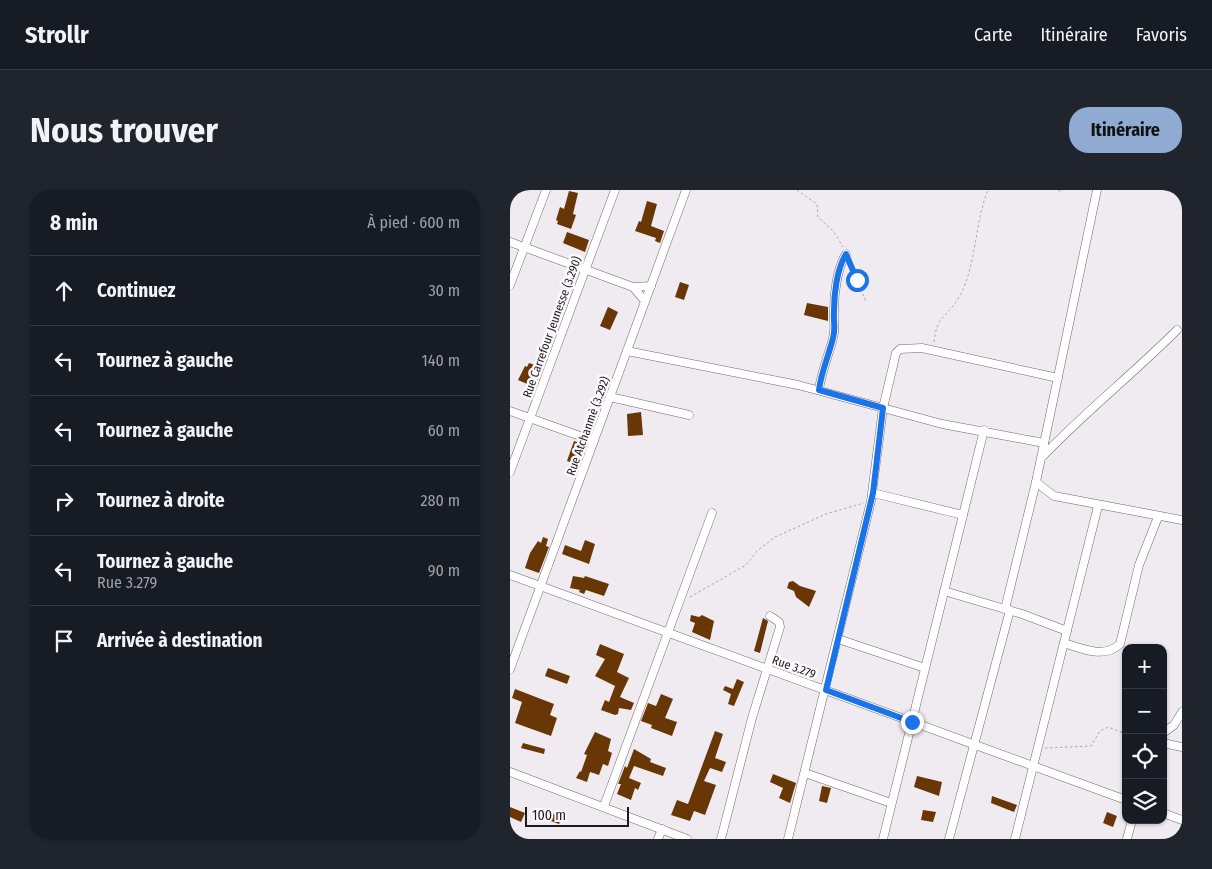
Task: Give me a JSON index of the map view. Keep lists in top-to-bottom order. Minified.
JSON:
{"streets":{"street":["Rue Carrefour Jeunesse (3.290)","Rue Atchanmè (3.292)","Rue 3.279"]},"crossings":[["Rue Atchanmè (3.292)","Rue 3.279"]],"scale_bar":"100 m","page":{"header":"Strollr","nav":["Carte","Itinéraire","Favoris"],"buttons":"Itinéraire","title":"Nous trouver","heading":["8 min","À pied · 600 m"],"list":[["Continuez","30 m"],["Tournez à gauche","140 m"],["Tournez à gauche","60 m"],["Tournez à droite","280 m"],["Tournez à gauche","Rue 3.279","90 m"],"Arrivée à destination"],"map_buttons":["+","−"],"scale":"100 m"}}
